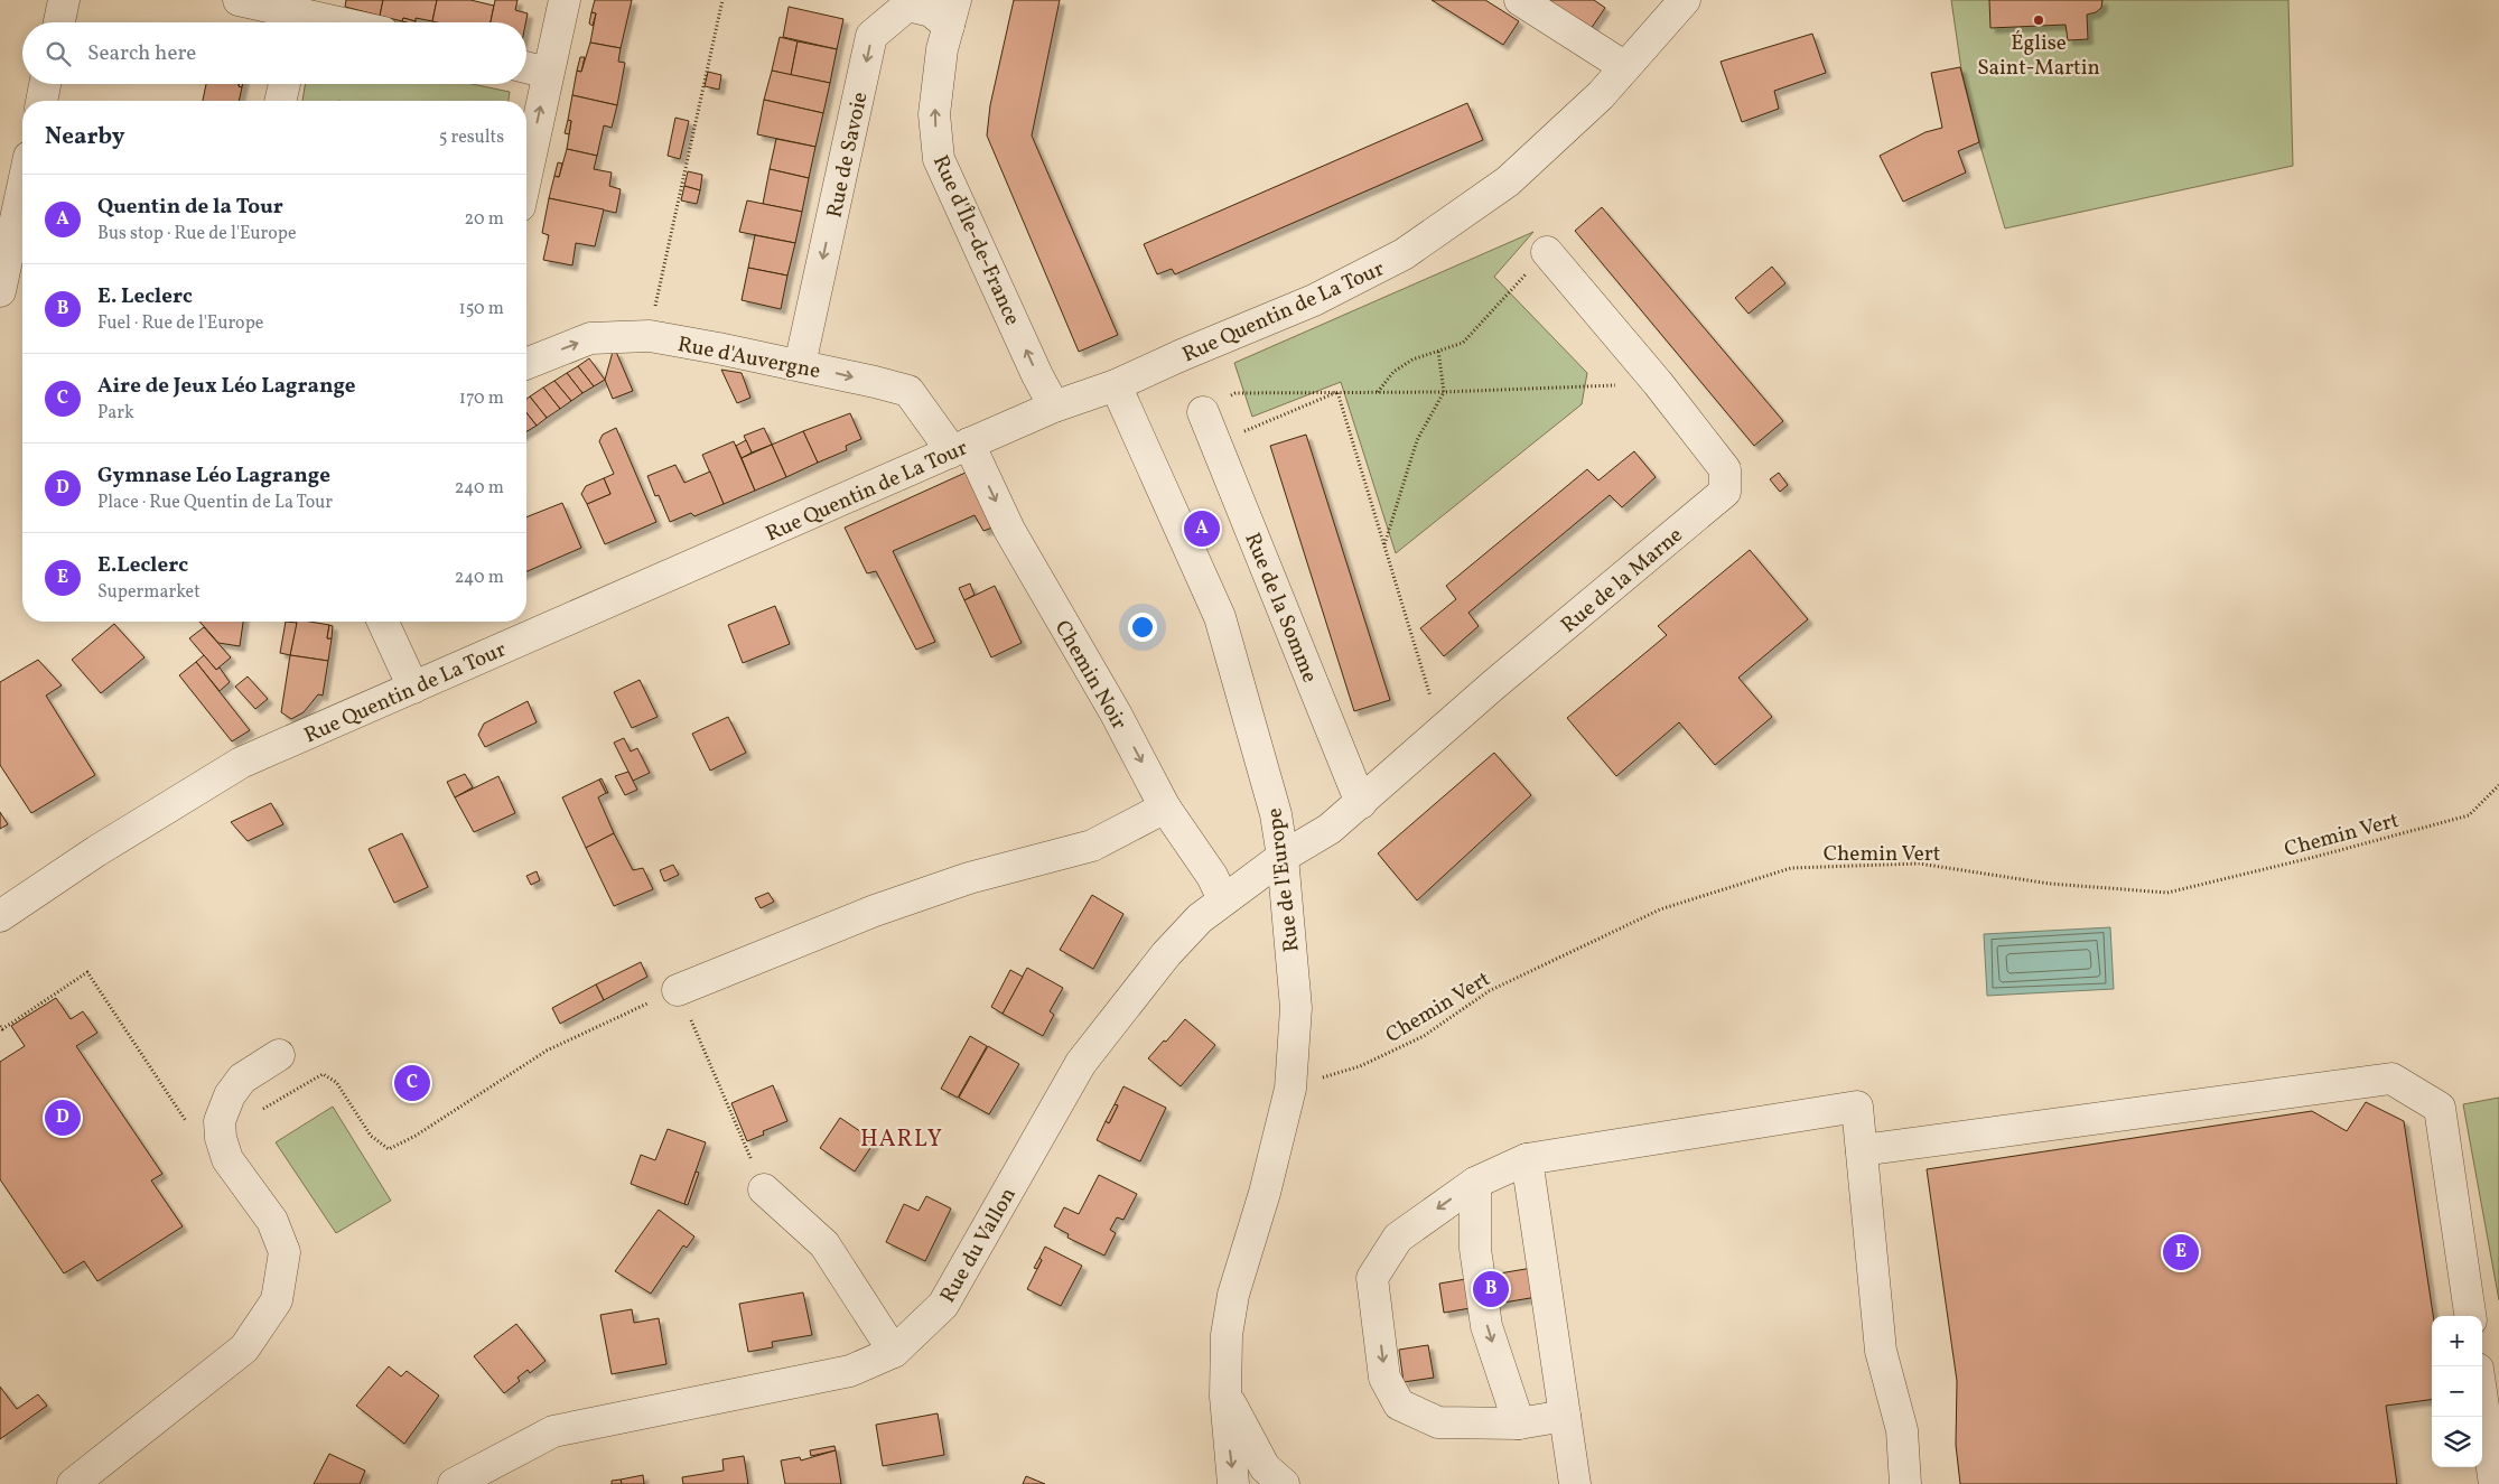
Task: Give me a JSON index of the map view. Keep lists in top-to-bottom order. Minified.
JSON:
{"streets":{"street":["Rue de Savoie","Rue d'Île-de-France","Rue Quentin de La Tour","Rue d'Auvergne","Rue de la Marne","Rue de la Somme","Chemin Noir","Rue de l'Europe","Rue du Vallon"],"path":["Chemin Vert"]},"crossings":[["Rue de Savoie","Rue d'Île-de-France"],["Rue de Savoie","Rue d'Auvergne"],["Rue d'Île-de-France","Rue Quentin de La Tour"],["Rue Quentin de La Tour","Rue d'Auvergne"],["Rue Quentin de La Tour","Chemin Noir"],["Rue Quentin de La Tour","Rue de l'Europe"],["Rue d'Auvergne","Chemin Noir"],["Rue de la Marne","Rue de la Somme"],["Rue de la Marne","Rue de l'Europe"],["Rue de la Marne","Rue du Vallon"],["Chemin Noir","Rue du Vallon"],["Chemin Vert","Rue de l'Europe"],["Rue de l'Europe","Rue du Vallon"]],"one_way":["Rue de Savoie","Rue d'Île-de-France","Rue d'Auvergne","Chemin Noir"],"districts":["HARLY"],"places":["Église Saint-Martin"],"page":{"search":"Search here","heading":["Nearby","5 results"],"list":[{"mark":"A","name":"Quentin de la Tour","note":"Bus stop · Rue de l'Europe","value":"20 m"},{"mark":"B","name":"E. Leclerc","note":"Fuel · Rue de l'Europe","value":"150 m"},{"mark":"C","name":"Aire de Jeux Léo Lagrange","note":"Park","value":"170 m"},{"mark":"D","name":"Gymnase Léo Lagrange","note":"Place · Rue Quentin de La Tour","value":"240 m"},{"mark":"E","name":"E.Leclerc","note":"Supermarket","value":"240 m"}],"pins":["A","C","D","E","B"],"map_buttons":["+","−"]}}
